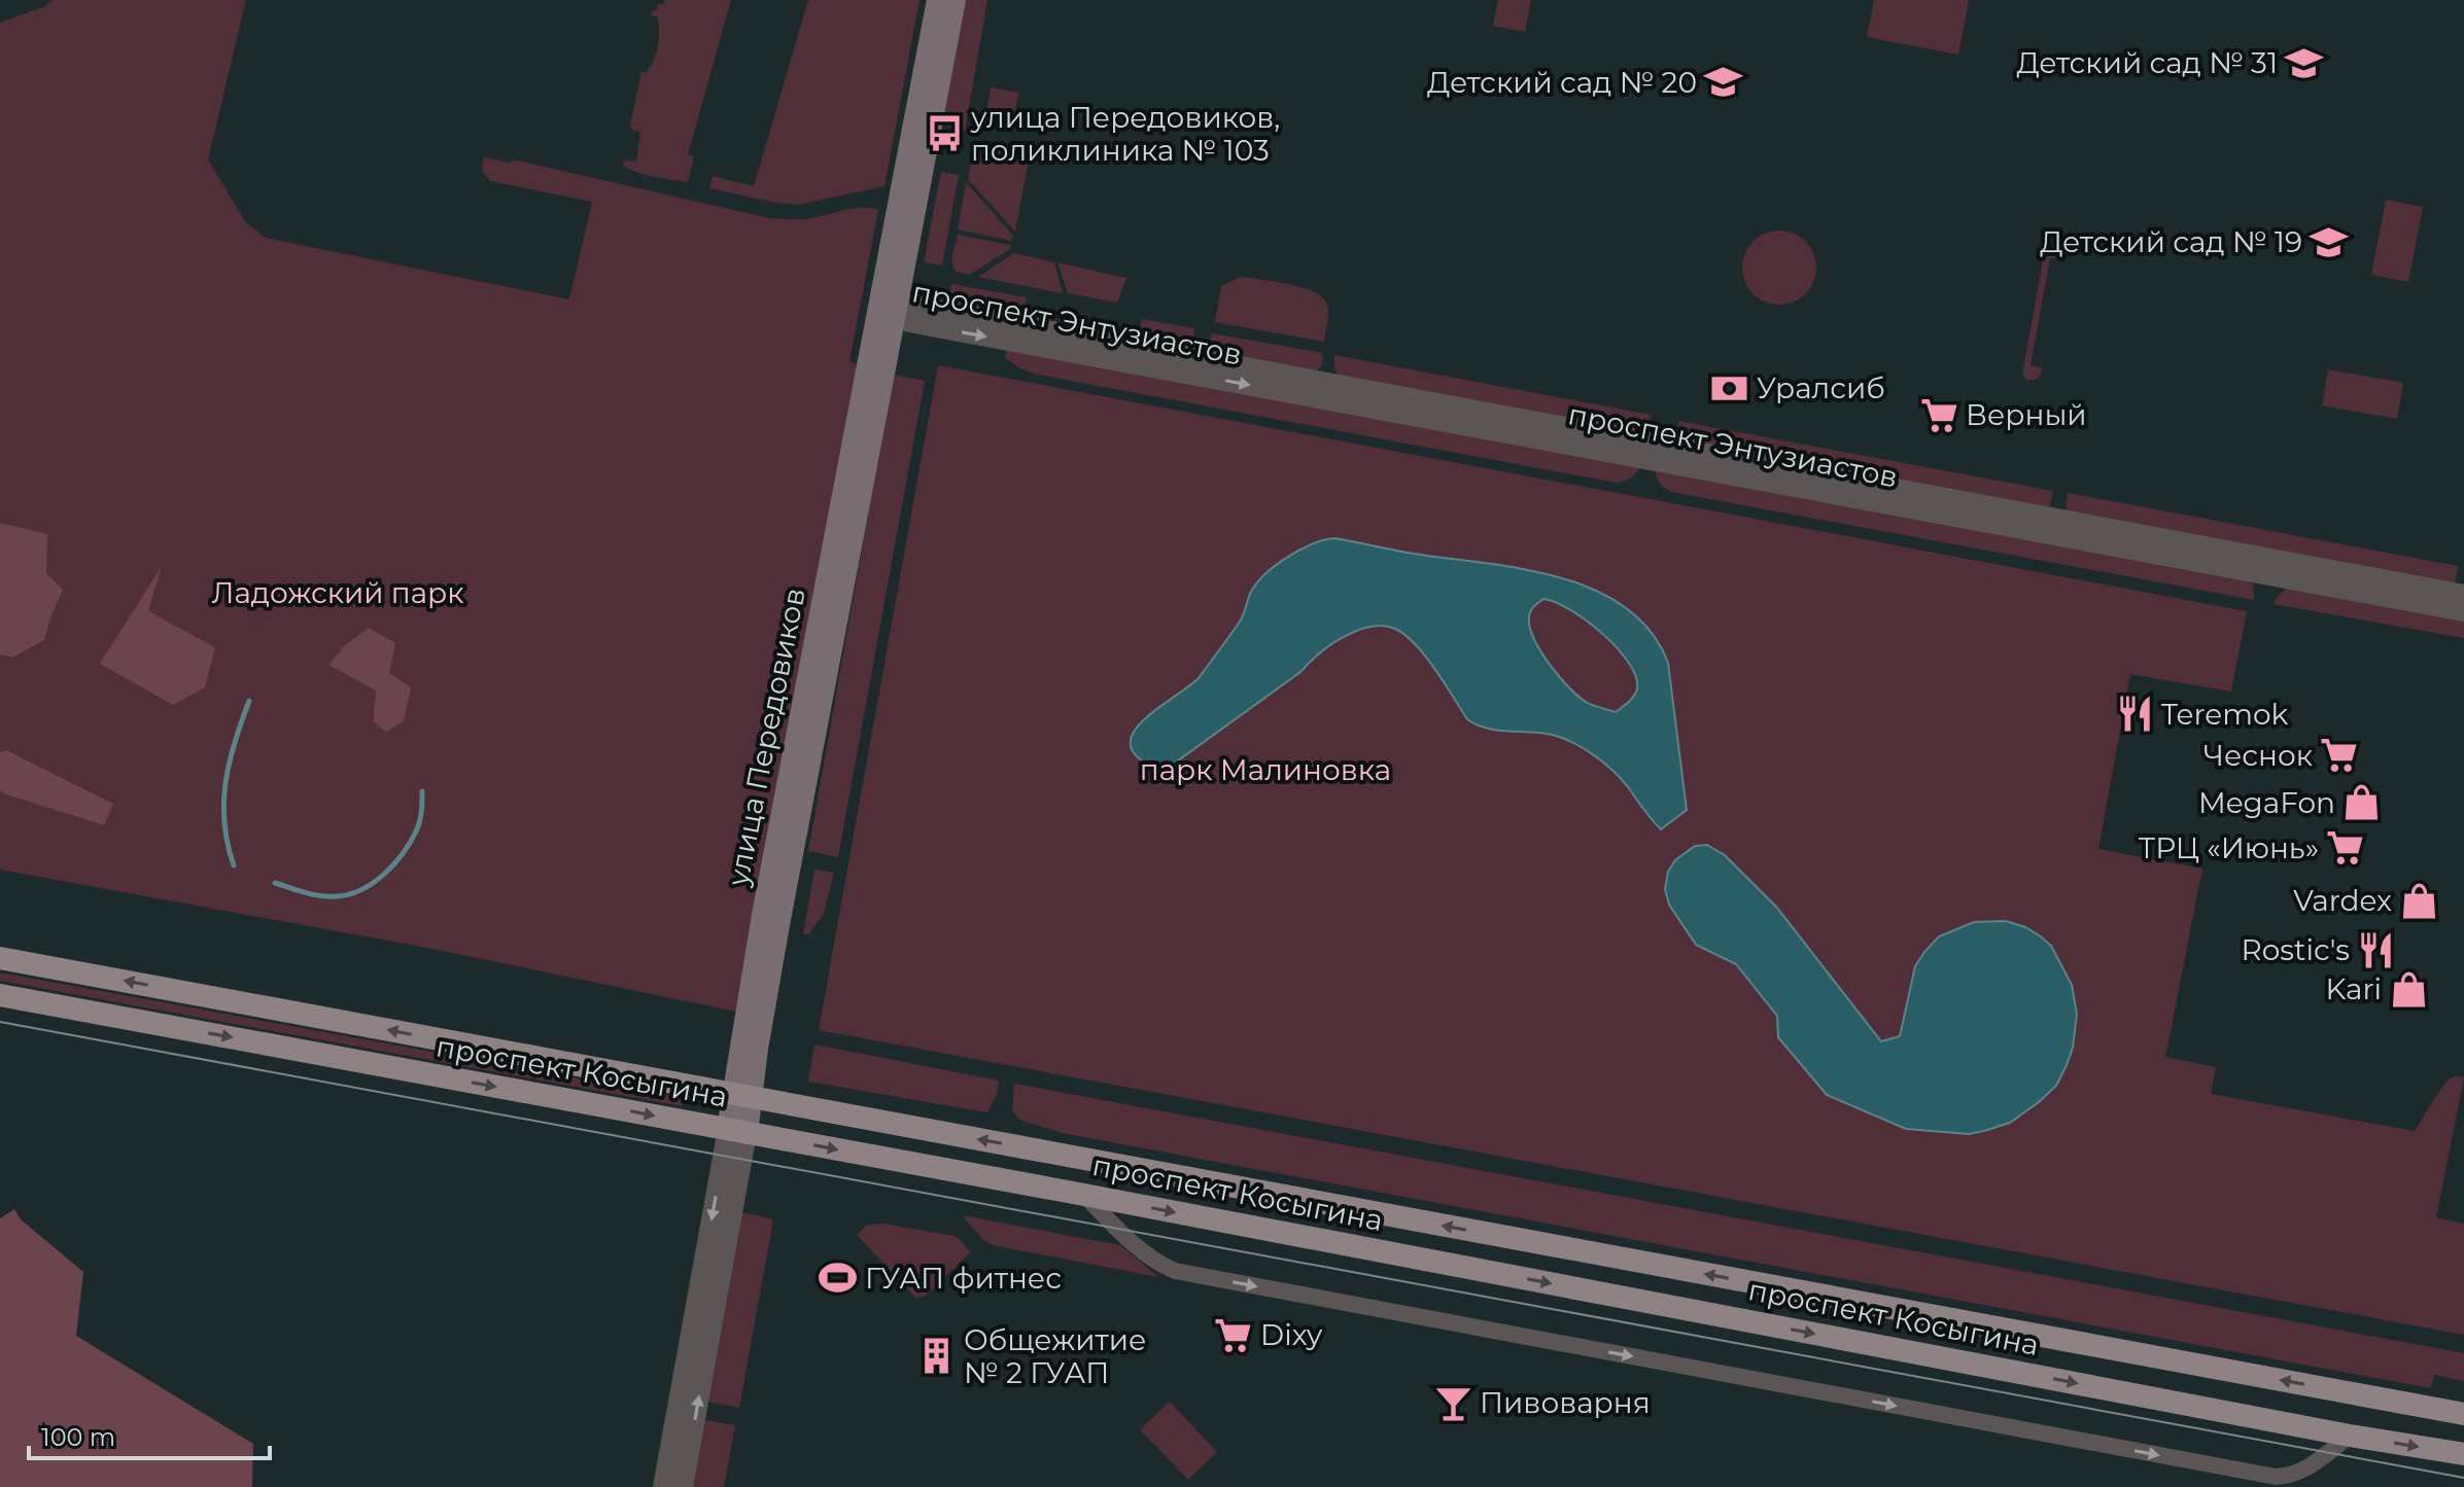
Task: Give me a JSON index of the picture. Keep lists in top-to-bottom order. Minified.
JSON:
{"streets":{"main road":["улица Передовиков","проспект Косыгина"],"street":["проспект Энтузиастов"]},"crossings":[["проспект Энтузиастов","улица Передовиков"],["улица Передовиков","проспект Косыгина"]],"parks":["Ладожский парк","парк Малиновка"],"places":{"school or university":["Детский сад № 31","Детский сад № 20","Детский сад № 19"],"bus stop":["улица Передовиков, поликлиника № 103"],"bank":["Уралсиб"],"supermarket":["Верный","Чеснок","ТРЦ «Июнь»","Dixy"],"restaurant":["Teremok","Rostic's"],"shop":["MegaFon","Vardex","Kari"],"sports":["ГУАП фитнес"],"building":["Общежитие № 2 ГУАП"],"bar":["Пивоварня"]},"scale_bar":"100 m"}
